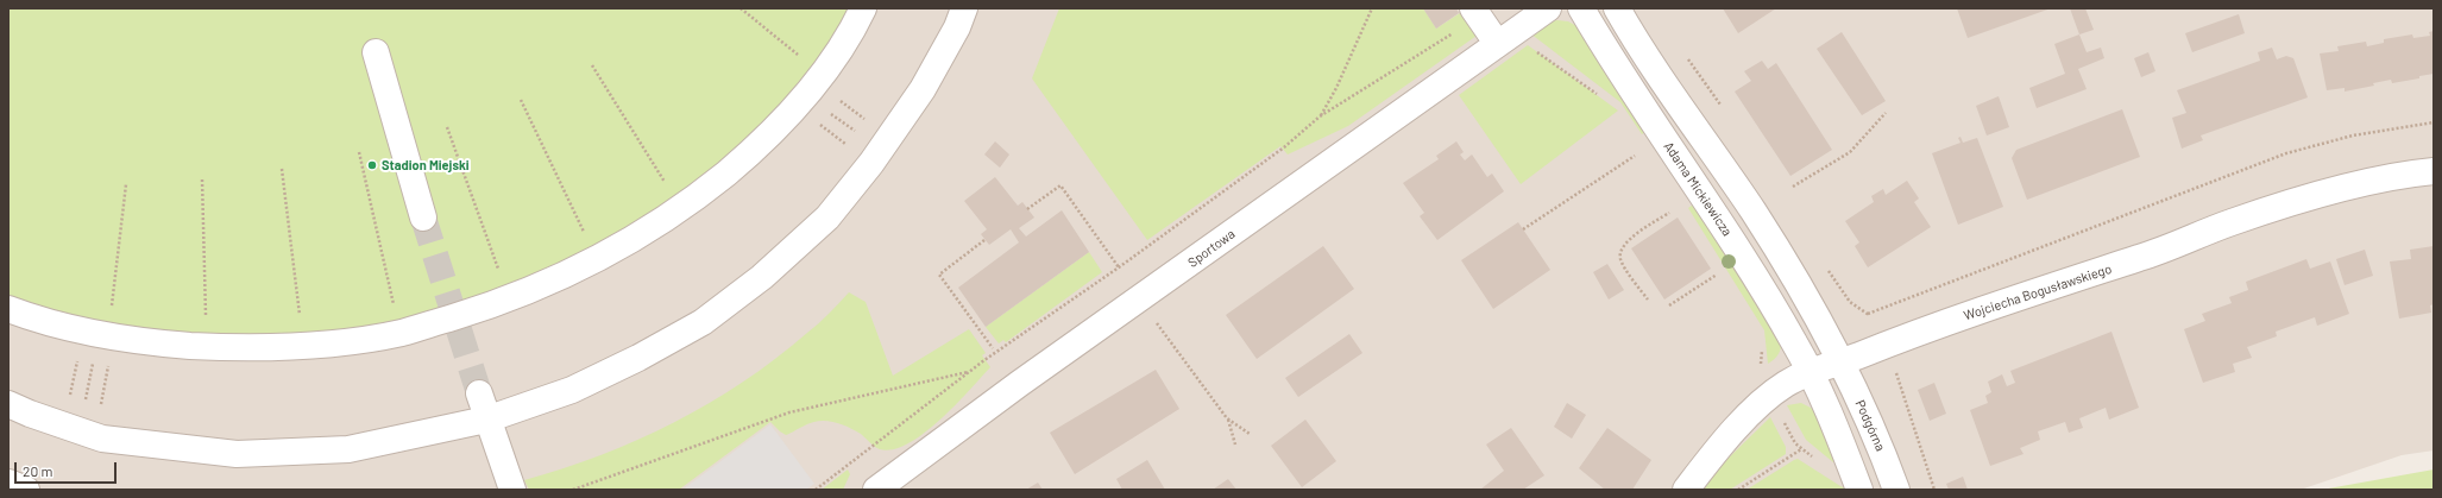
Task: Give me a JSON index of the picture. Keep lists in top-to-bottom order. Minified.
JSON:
{"streets":{"street":["Adama Mickiewicza","Sportowa","Wojciecha Bogusławskiego","Podgórna"]},"crossings":[["Adama Mickiewicza","Wojciecha Bogusławskiego"],["Wojciecha Bogusławskiego","Podgórna"]],"places":["Stadion Miejski"],"scale_bar":"20 m"}
